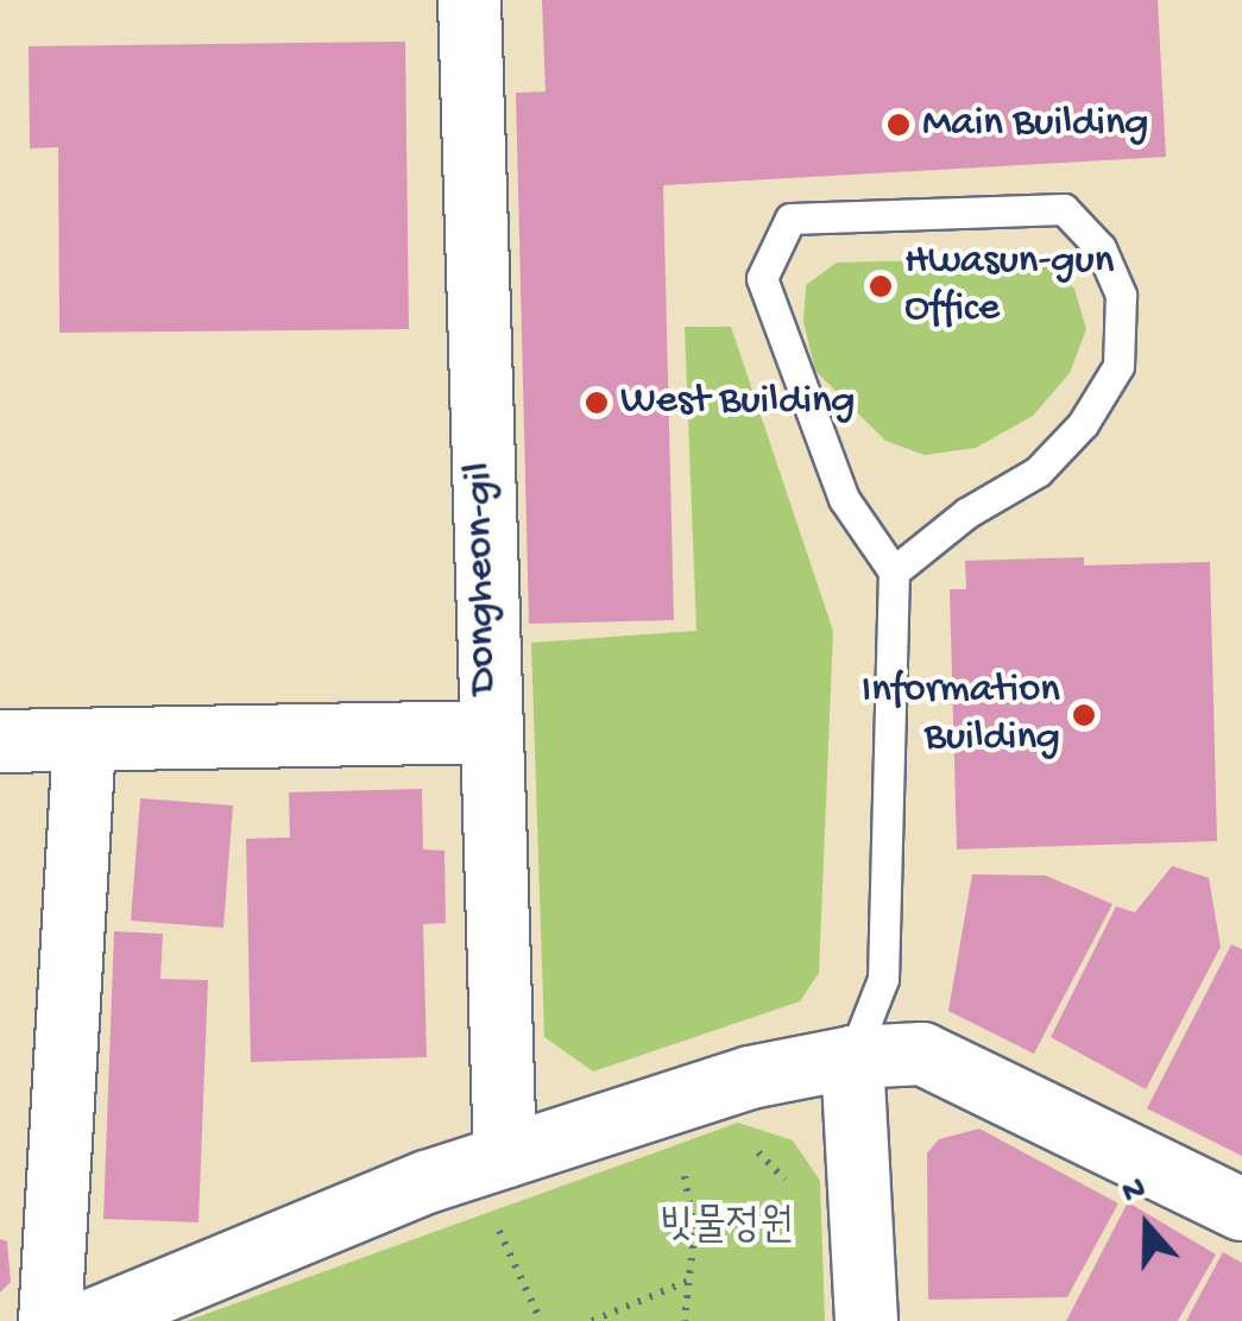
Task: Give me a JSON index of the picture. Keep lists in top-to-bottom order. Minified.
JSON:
{"streets":{"street":["Dongheon-gil"]},"parks":["빗물정원"],"places":["Main Building","Hwasun-gun Office","West Building","Information Building"],"north":"top"}
